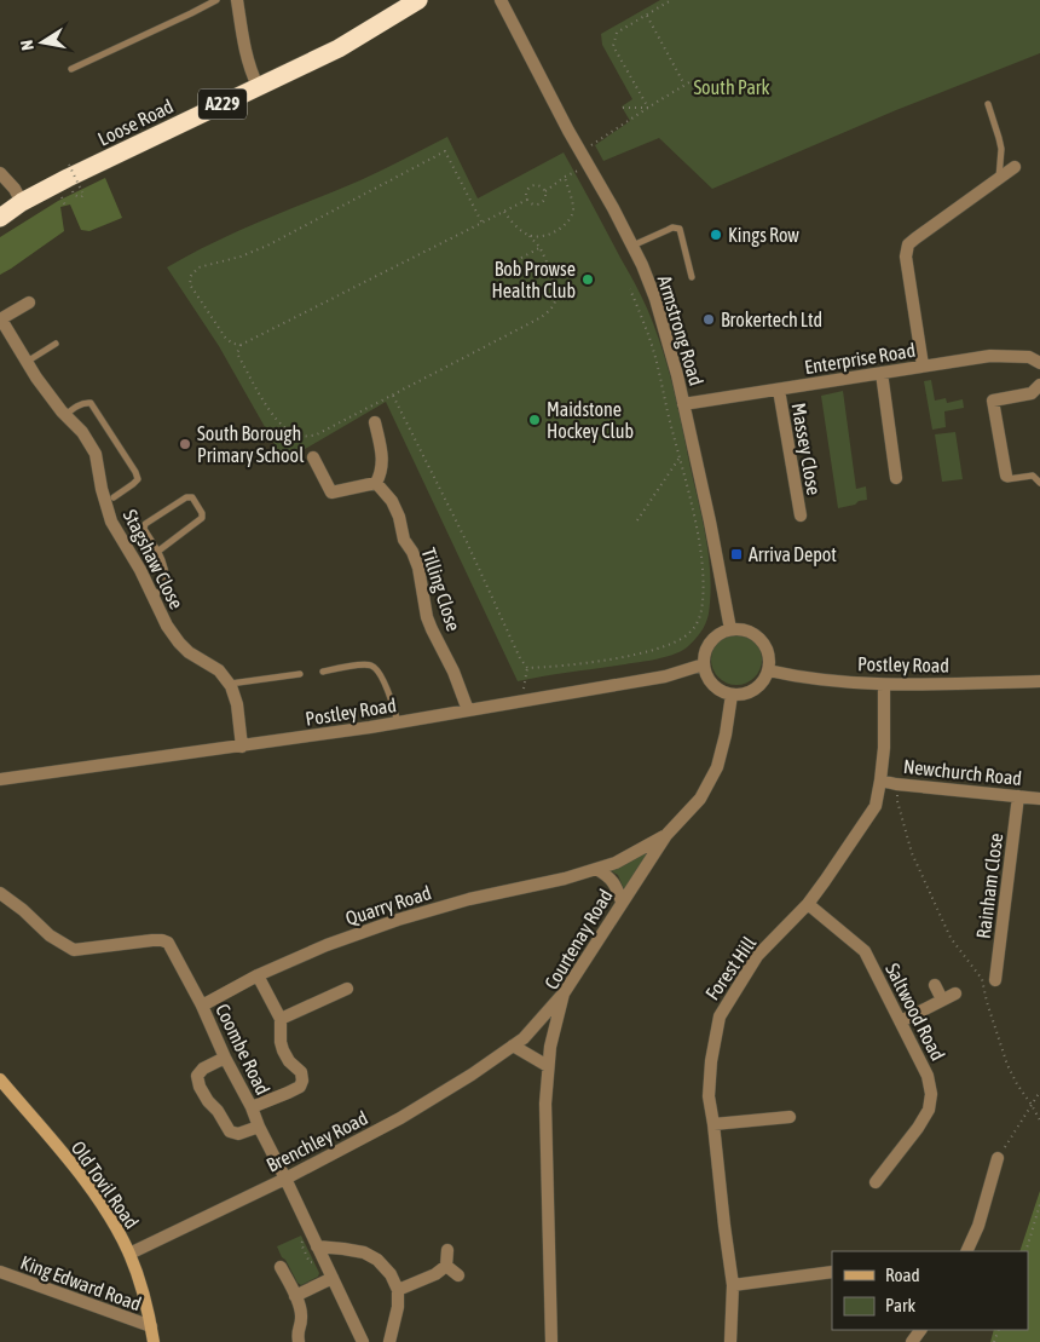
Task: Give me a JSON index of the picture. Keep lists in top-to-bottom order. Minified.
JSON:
{"streets":{"highway":["A229","Loose Road"],"street":["Armstrong Road","Enterprise Road","Massey Close","Stagshaw Close","Tilling Close","Postley Road","Newchurch Road","Rainham Close","Quarry Road","Courtenay Road","Forest Hill","Saltwood Road","Coombe Road","Brenchley Road","Old Tovil Road","King Edward Road"]},"crossings":[["Armstrong Road","Enterprise Road"],["Armstrong Road","Postley Road"],["Armstrong Road","Courtenay Road"],["Enterprise Road","Massey Close"],["Tilling Close","Postley Road"],["Postley Road","Courtenay Road"],["Postley Road","Forest Hill"],["Newchurch Road","Rainham Close"],["Newchurch Road","Forest Hill"],["Quarry Road","Courtenay Road"],["Quarry Road","Coombe Road"],["Courtenay Road","Brenchley Road"],["Forest Hill","Saltwood Road"],["Coombe Road","Brenchley Road"],["Brenchley Road","Old Tovil Road"],["Old Tovil Road","King Edward Road"]],"parks":["South Park"],"places":{"other":["Kings Row","Bob Prowse Health Club","Brokertech Ltd","Maidstone Hockey Club","South Borough Primary School"],"transit":["Arriva Depot"]},"legend":["Road","Park"],"north":"left"}
